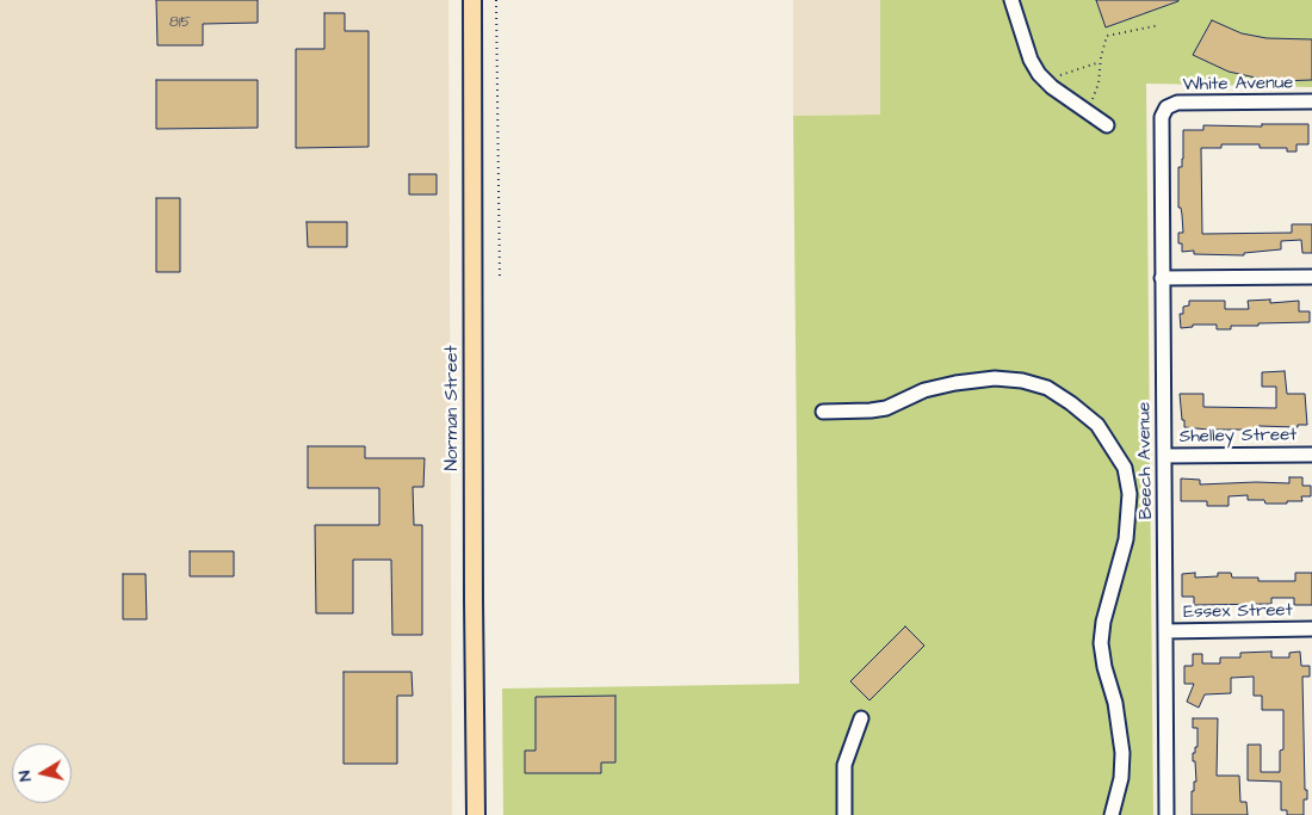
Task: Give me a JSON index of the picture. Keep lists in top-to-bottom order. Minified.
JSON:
{"streets":{"main road":["Norman Street"],"street":["White Avenue","Shelley Street","Beech Avenue","Essex Street"]},"crossings":[["White Avenue","Beech Avenue"],["Shelley Street","Beech Avenue"],["Beech Avenue","Essex Street"]],"house_numbers":["815"],"north":"left"}
